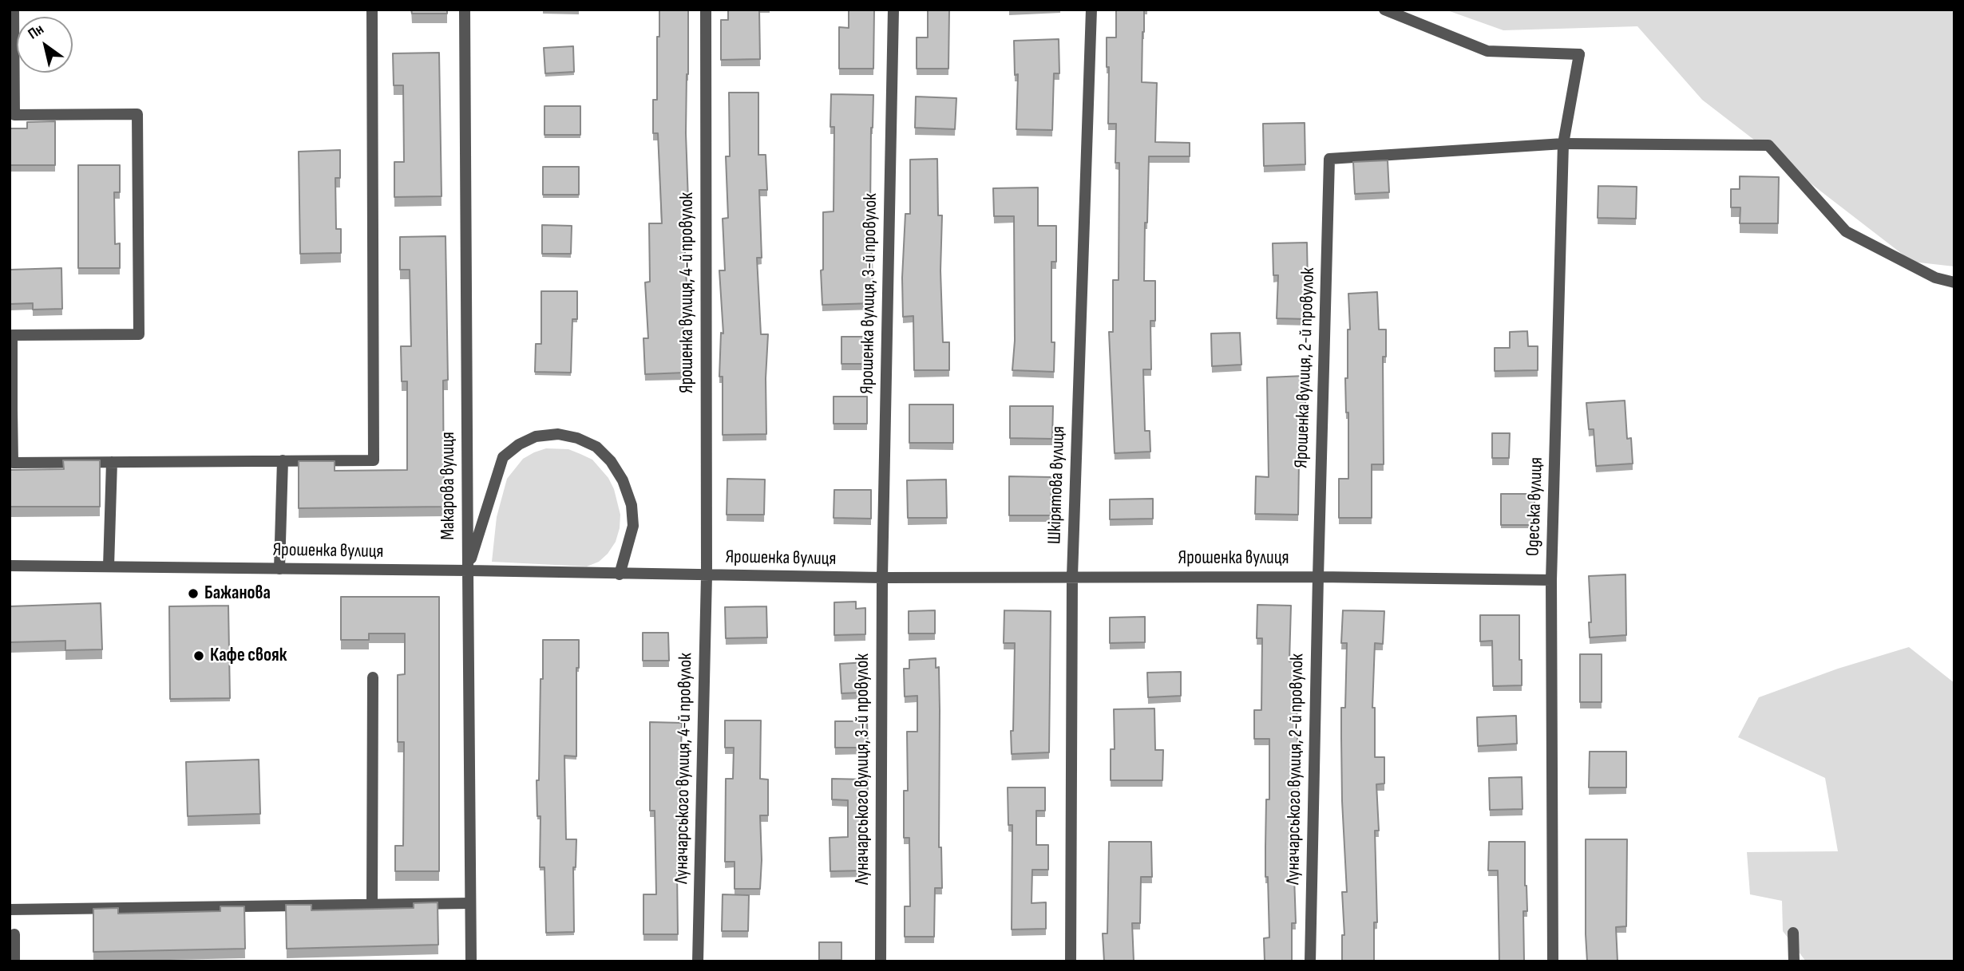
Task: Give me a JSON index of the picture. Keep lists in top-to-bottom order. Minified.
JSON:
{"streets":{"street":["Ярошенка вулиця, 4-й провулок","Ярошенка вулиця, 3-й провулок","Ярошенка вулиця, 2-й провулок","Шкірятова вулиця","Макарова вулиця","Одеська вулиця","Ярошенка вулиця","Луначарського вулиця, 4-й провулок","Луначарського вулиця, 3-й провулок","Луначарського вулиця, 2-й провулок"]},"crossings":[["Ярошенка вулиця, 4-й провулок","Ярошенка вулиця"],["Ярошенка вулиця, 4-й провулок","Луначарського вулиця, 4-й провулок"],["Ярошенка вулиця, 3-й провулок","Ярошенка вулиця"],["Ярошенка вулиця, 3-й провулок","Луначарського вулиця, 3-й провулок"],["Ярошенка вулиця, 2-й провулок","Одеська вулиця"],["Ярошенка вулиця, 2-й провулок","Ярошенка вулиця"],["Ярошенка вулиця, 2-й провулок","Луначарського вулиця, 2-й провулок"],["Шкірятова вулиця","Ярошенка вулиця"],["Макарова вулиця","Ярошенка вулиця"],["Одеська вулиця","Ярошенка вулиця"],["Ярошенка вулиця","Луначарського вулиця, 4-й провулок"],["Ярошенка вулиця","Луначарського вулиця, 3-й провулок"],["Ярошенка вулиця","Луначарського вулиця, 2-й провулок"]],"places":["Бажанова","Кафе свояк"],"north":"top left"}
